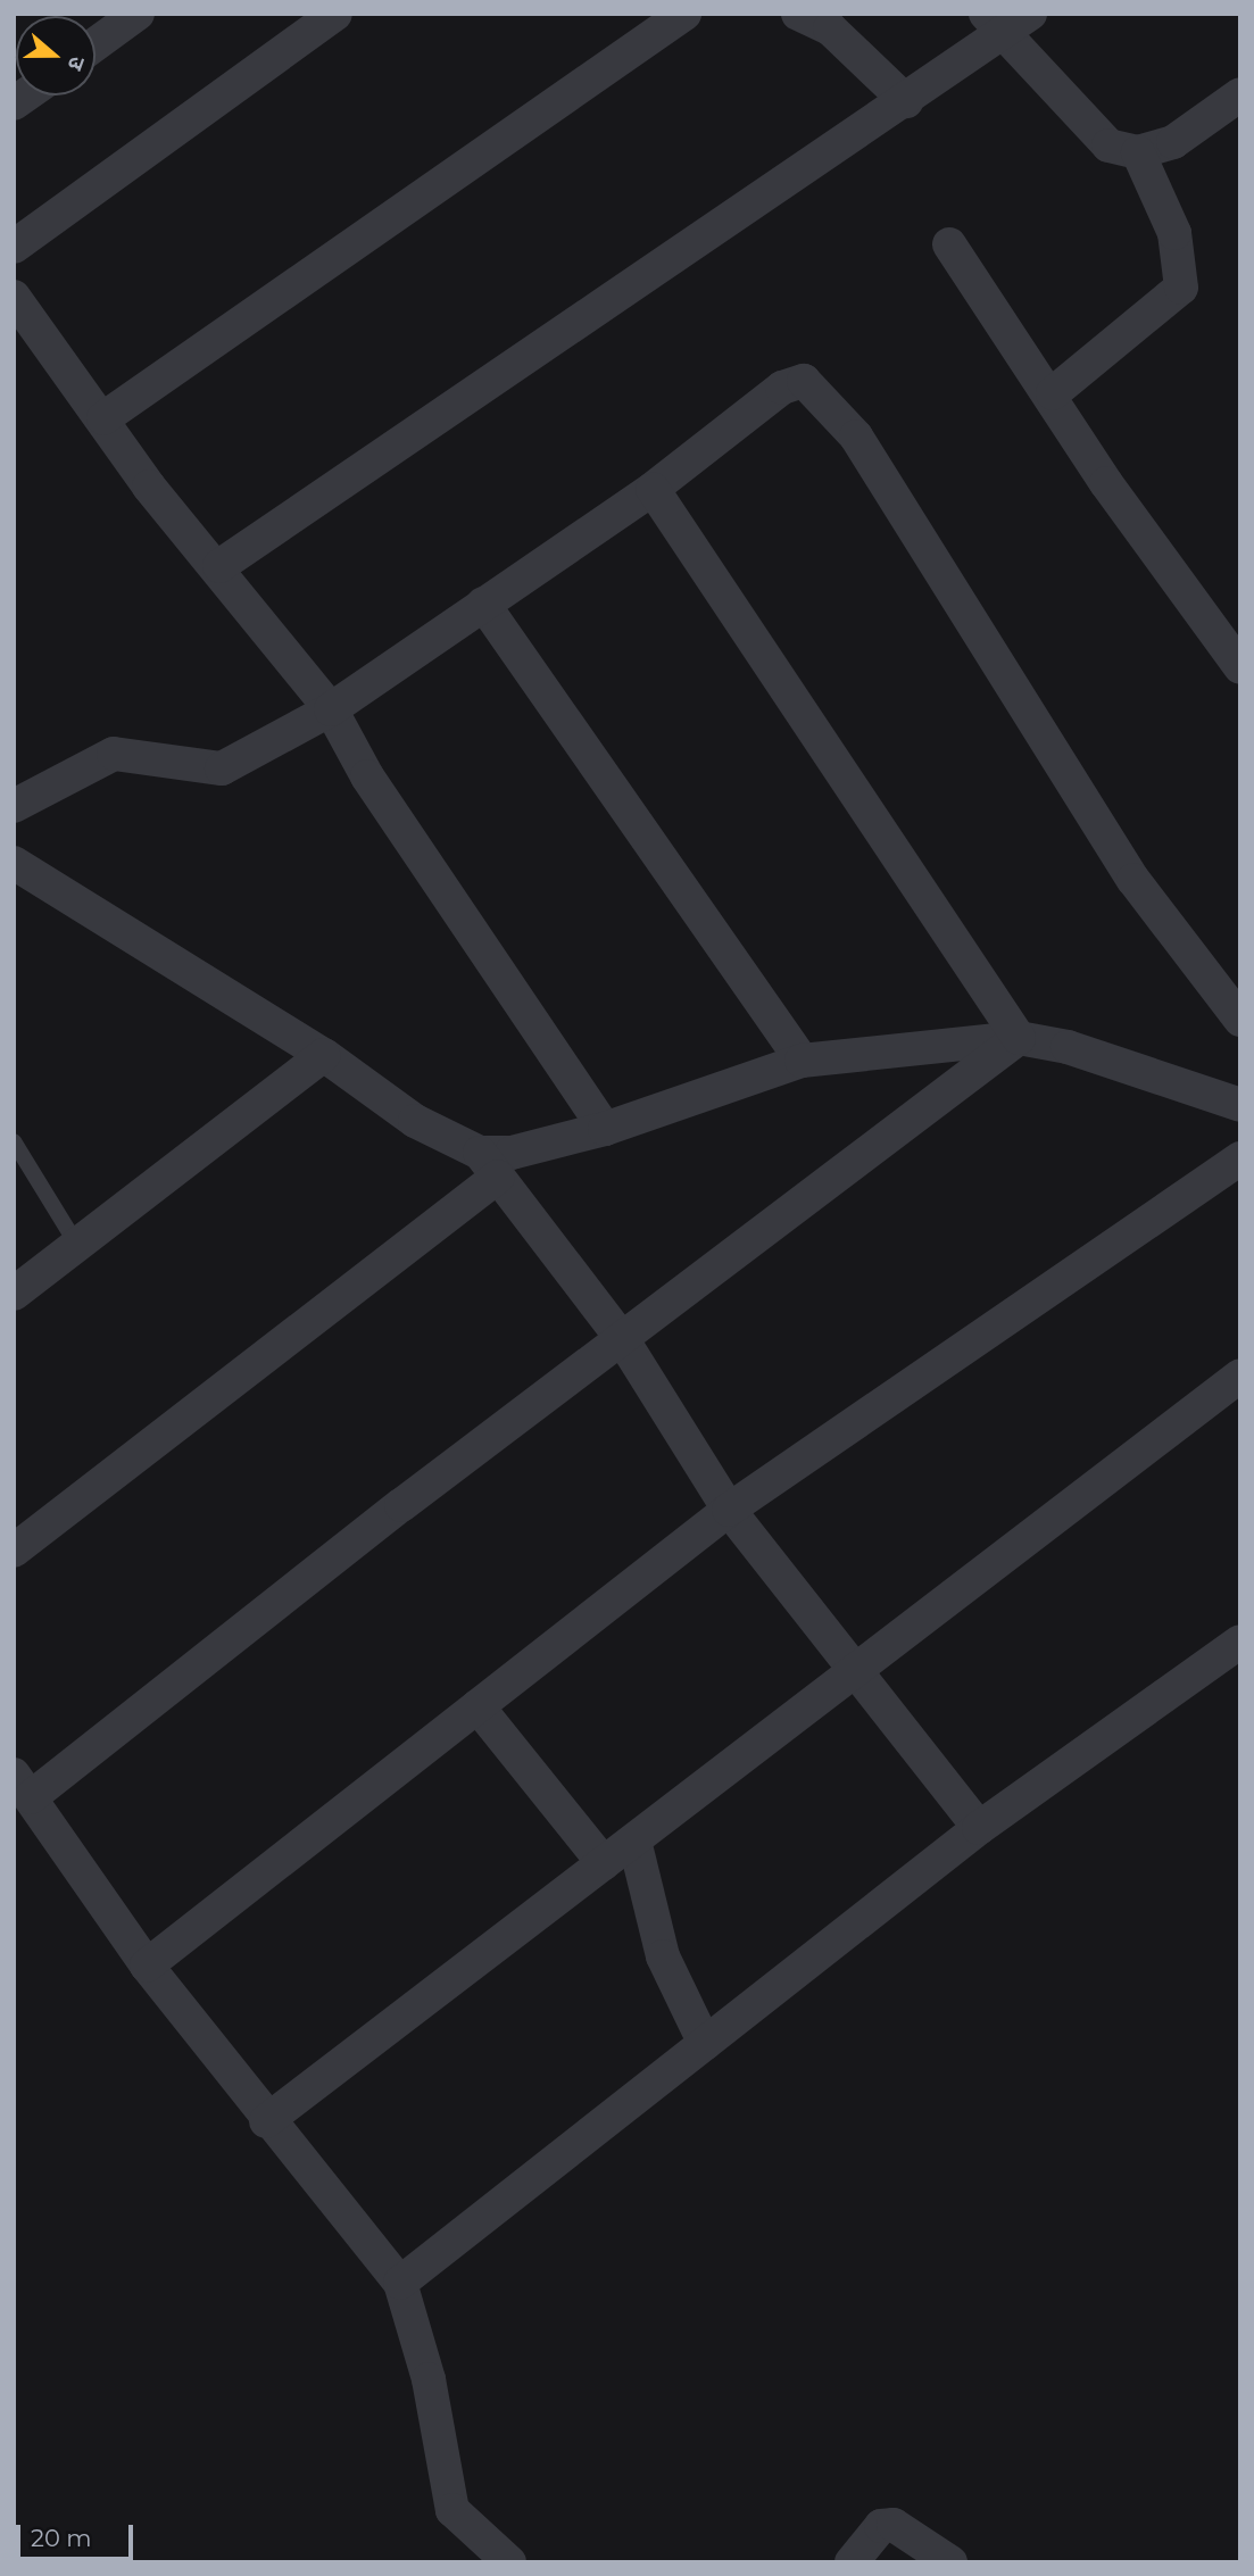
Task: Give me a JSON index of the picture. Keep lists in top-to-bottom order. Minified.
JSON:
{"scale_bar":"20 m","north":"right"}
